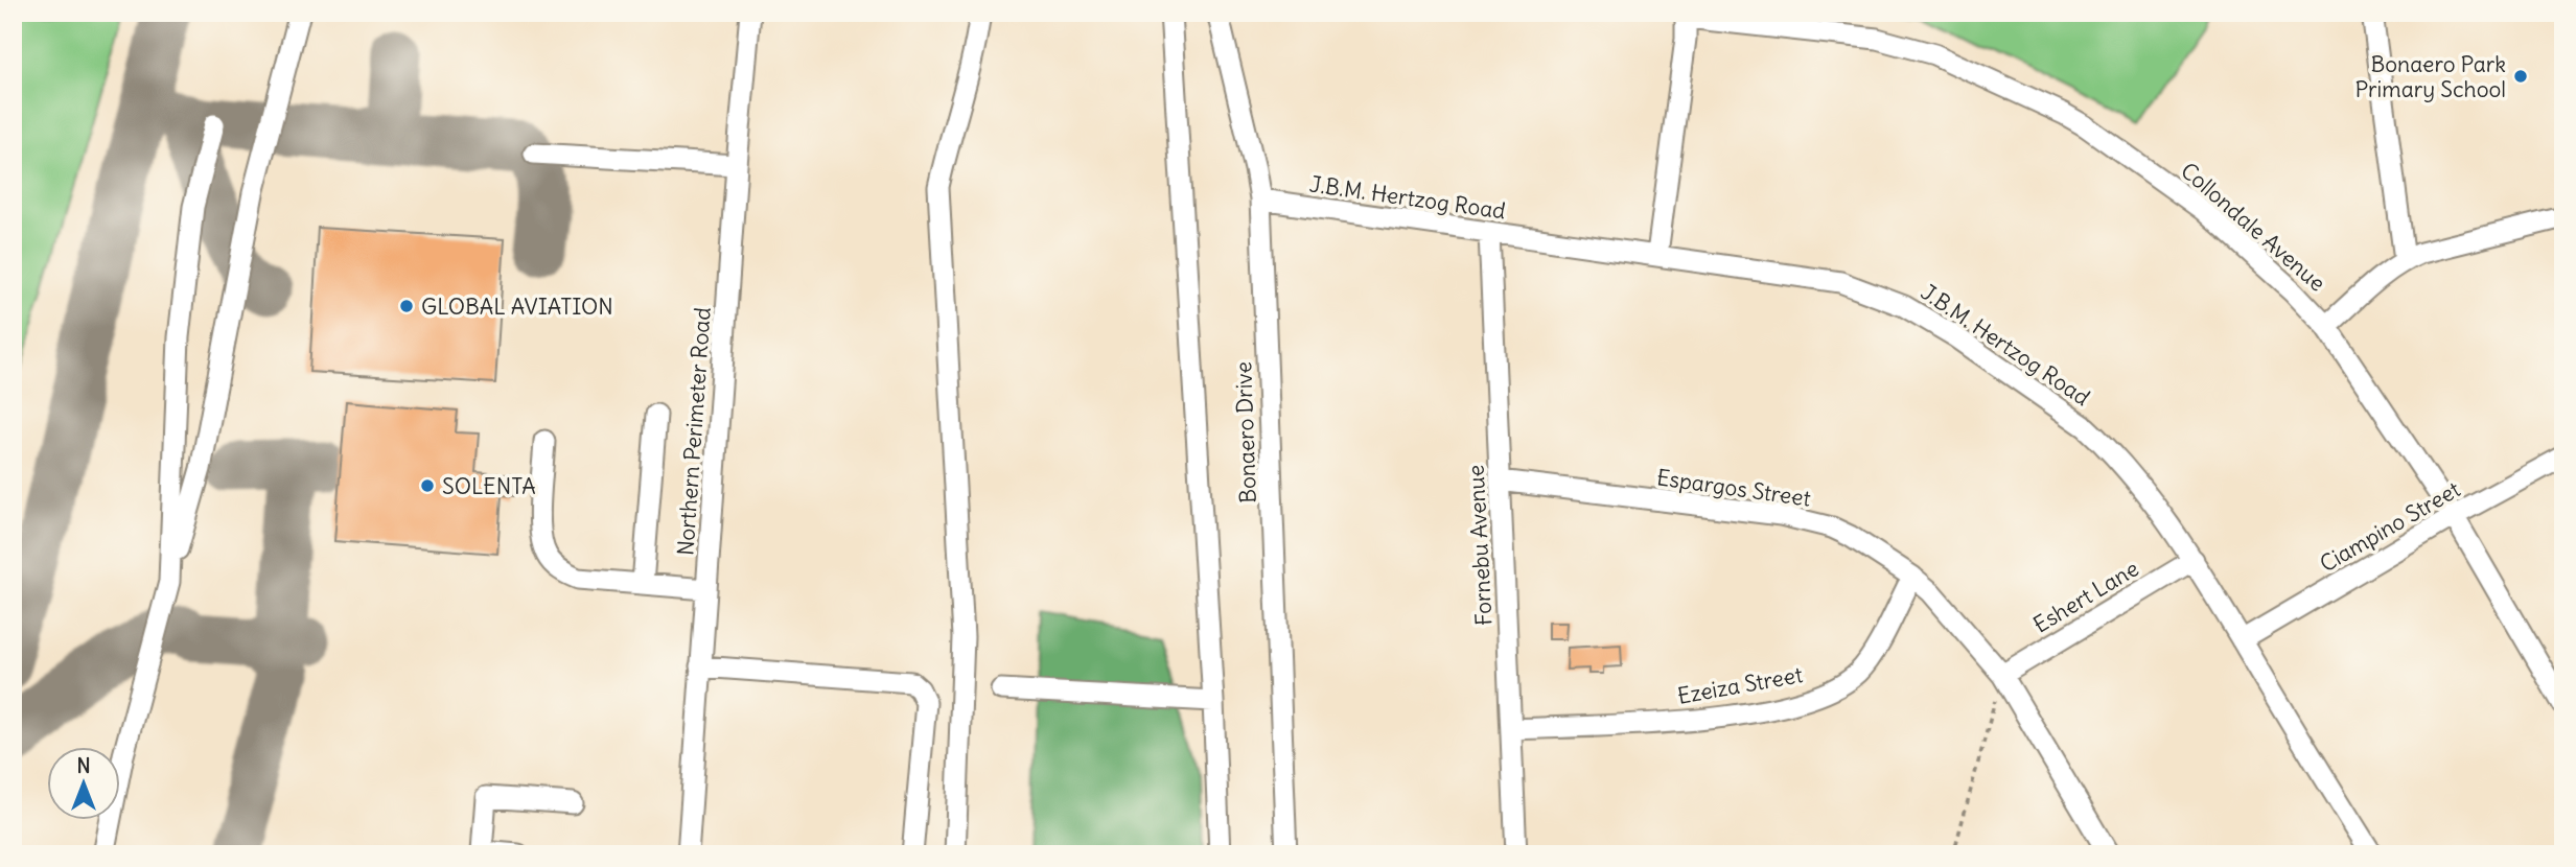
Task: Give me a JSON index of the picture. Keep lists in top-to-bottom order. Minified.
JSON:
{"streets":{"street":["J.B.M. Hertzog Road","Collondale Avenue","Northern Perimeter Road","Bonaero Drive","Espargos Street","Ciampino Street","Fornebu Avenue","Eshert Lane","Ezeiza Street"]},"crossings":[["J.B.M. Hertzog Road","Bonaero Drive"],["J.B.M. Hertzog Road","Ciampino Street"],["J.B.M. Hertzog Road","Fornebu Avenue"],["J.B.M. Hertzog Road","Eshert Lane"],["Collondale Avenue","Ciampino Street"],["Espargos Street","Fornebu Avenue"],["Espargos Street","Eshert Lane"],["Espargos Street","Ezeiza Street"],["Fornebu Avenue","Ezeiza Street"]],"places":["Bonaero Park Primary School","GLOBAL AVIATION","SOLENTA"],"north":"top"}
